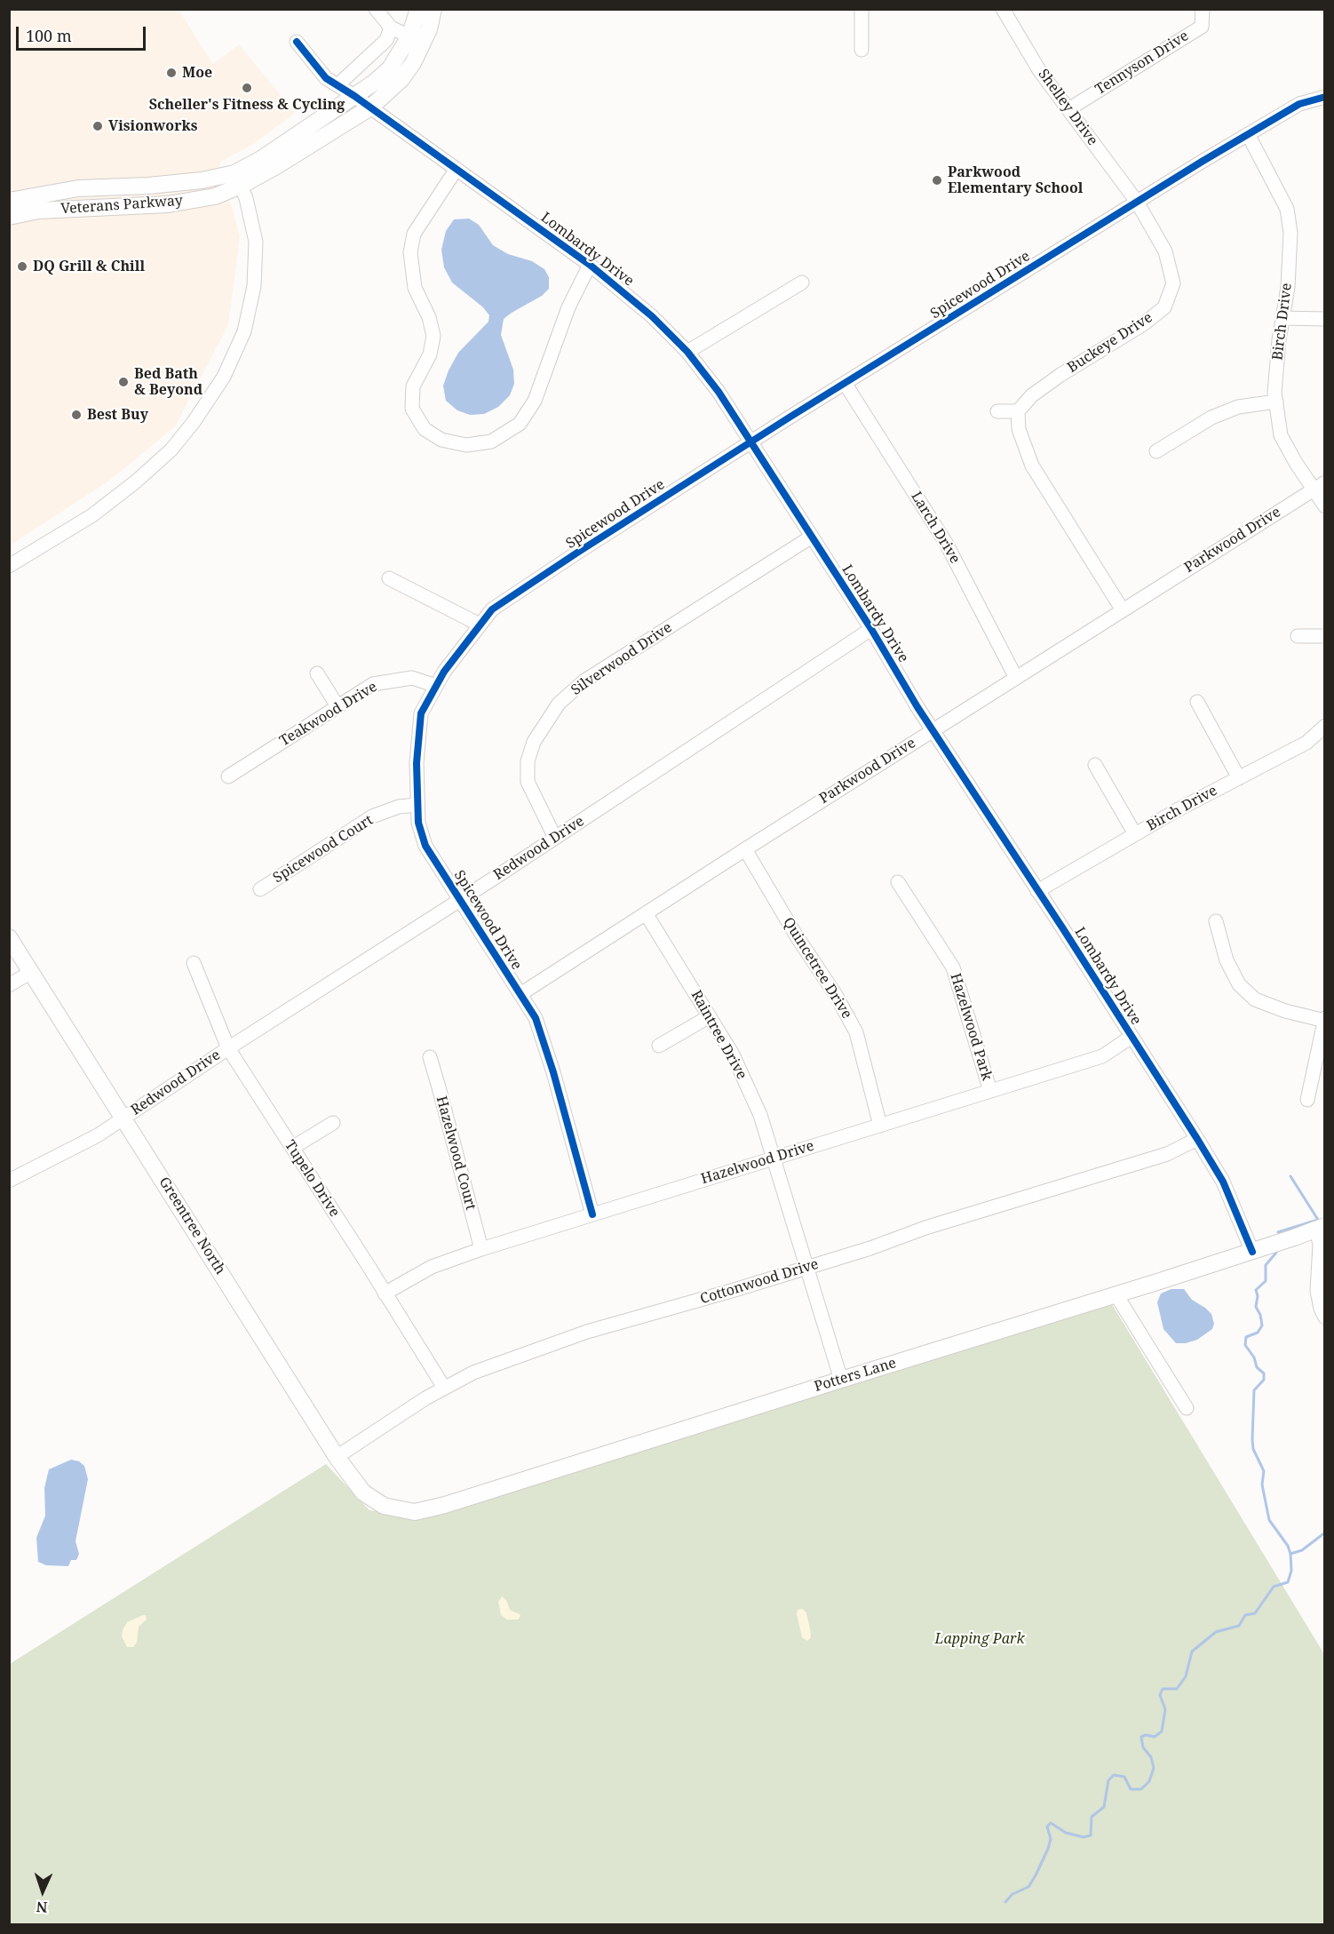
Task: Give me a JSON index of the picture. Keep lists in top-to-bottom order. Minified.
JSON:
{"streets":{"main road":["Veterans Parkway","Greentree North","Potters Lane"],"street":["Tennyson Drive","Shelley Drive","Lombardy Drive","Spicewood Drive","Birch Drive","Buckeye Drive","Larch Drive","Parkwood Drive","Silverwood Drive","Teakwood Drive","Redwood Drive","Spicewood Court","Quincetree Drive","Hazelwood Park","Raintree Drive","Hazelwood Court","Hazelwood Drive","Tupelo Drive","Cottonwood Drive"]},"crossings":[["Tennyson Drive","Shelley Drive"],["Shelley Drive","Spicewood Drive"],["Shelley Drive","Buckeye Drive"],["Veterans Parkway","Lombardy Drive"],["Lombardy Drive","Spicewood Drive"],["Lombardy Drive","Birch Drive"],["Lombardy Drive","Parkwood Drive"],["Lombardy Drive","Silverwood Drive"],["Lombardy Drive","Redwood Drive"],["Lombardy Drive","Hazelwood Drive"],["Lombardy Drive","Cottonwood Drive"],["Lombardy Drive","Potters Lane"],["Spicewood Drive","Birch Drive"],["Spicewood Drive","Buckeye Drive"],["Spicewood Drive","Larch Drive"],["Spicewood Drive","Parkwood Drive"],["Spicewood Drive","Teakwood Drive"],["Spicewood Drive","Redwood Drive"],["Spicewood Drive","Spicewood Court"],["Spicewood Drive","Hazelwood Drive"],["Birch Drive","Parkwood Drive"],["Larch Drive","Parkwood Drive"],["Parkwood Drive","Quincetree Drive"],["Parkwood Drive","Raintree Drive"],["Silverwood Drive","Redwood Drive"],["Redwood Drive","Tupelo Drive"],["Redwood Drive","Greentree North"],["Quincetree Drive","Hazelwood Drive"],["Hazelwood Park","Hazelwood Drive"],["Raintree Drive","Hazelwood Drive"],["Raintree Drive","Cottonwood Drive"],["Raintree Drive","Potters Lane"],["Hazelwood Court","Hazelwood Drive"],["Hazelwood Drive","Tupelo Drive"],["Tupelo Drive","Cottonwood Drive"],["Greentree North","Cottonwood Drive"],["Greentree North","Potters Lane"]],"parks":["Lapping Park"],"places":["Moe","Scheller's Fitness & Cycling","Visionworks","Parkwood Elementary School","DQ Grill & Chill","Bed Bath & Beyond","Best Buy"],"scale_bar":"100 m","north":"bottom"}
